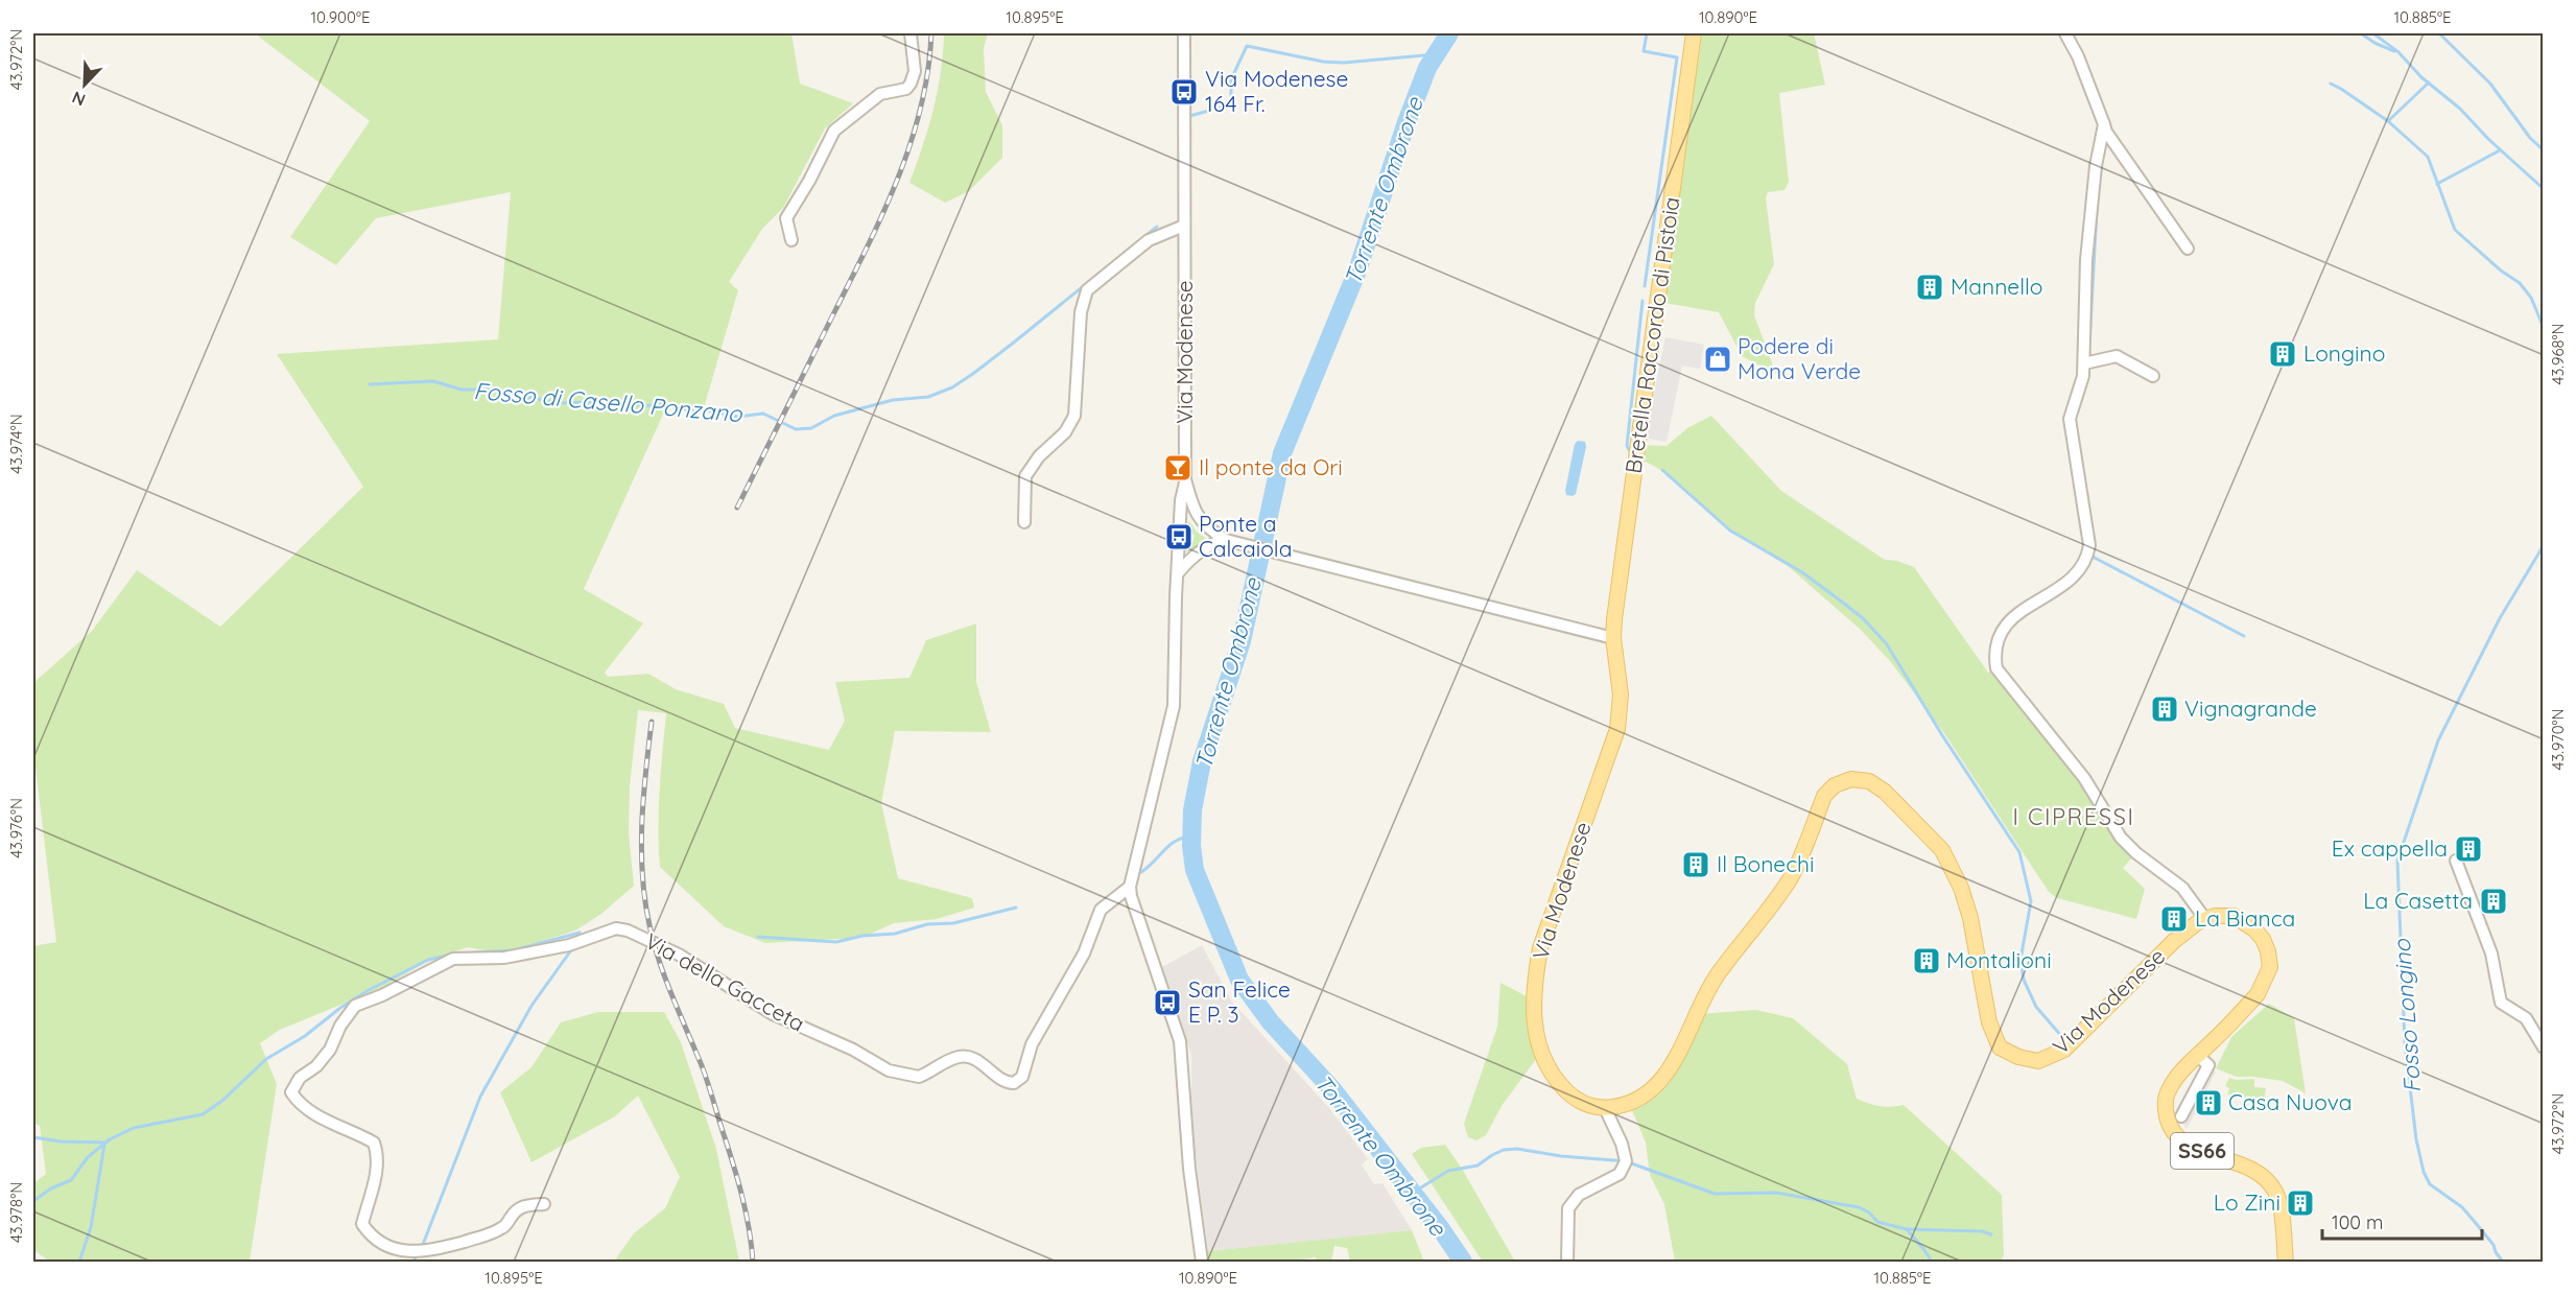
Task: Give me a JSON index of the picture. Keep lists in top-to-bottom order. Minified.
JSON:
{"streets":{"main road":["Bretella Raccordo di Pistoia","Via Modenese","SS66"],"street":["Via della Gacceta"]},"crossings":[["Bretella Raccordo di Pistoia","Via Modenese"],["Via Modenese","SS66"]],"districts":["I CIPRESSI"],"water":["Torrente Ombrone","Fosso di Casello Ponzano","Fosso Longino"],"places":{"bus stop":["Via Modenese 164 Fr.","Ponte a Calcaiola","San Felice E P. 3"],"building":["Mannello","Longino","Vignagrande","Ex cappella","Il Bonechi","La Casetta","La Bianca","Montalioni","Casa Nuova","Lo Zini"],"shop":["Podere di Mona Verde"],"bar":["Il ponte da Ori"]},"scale_bar":"100 m","north":"bottom left","coordinates":["10.900°E","10.895°E","10.890°E","10.885°E","43.972°N","43.968°N","43.974°N","43.970°N","43.976°N","43.978°N"]}
